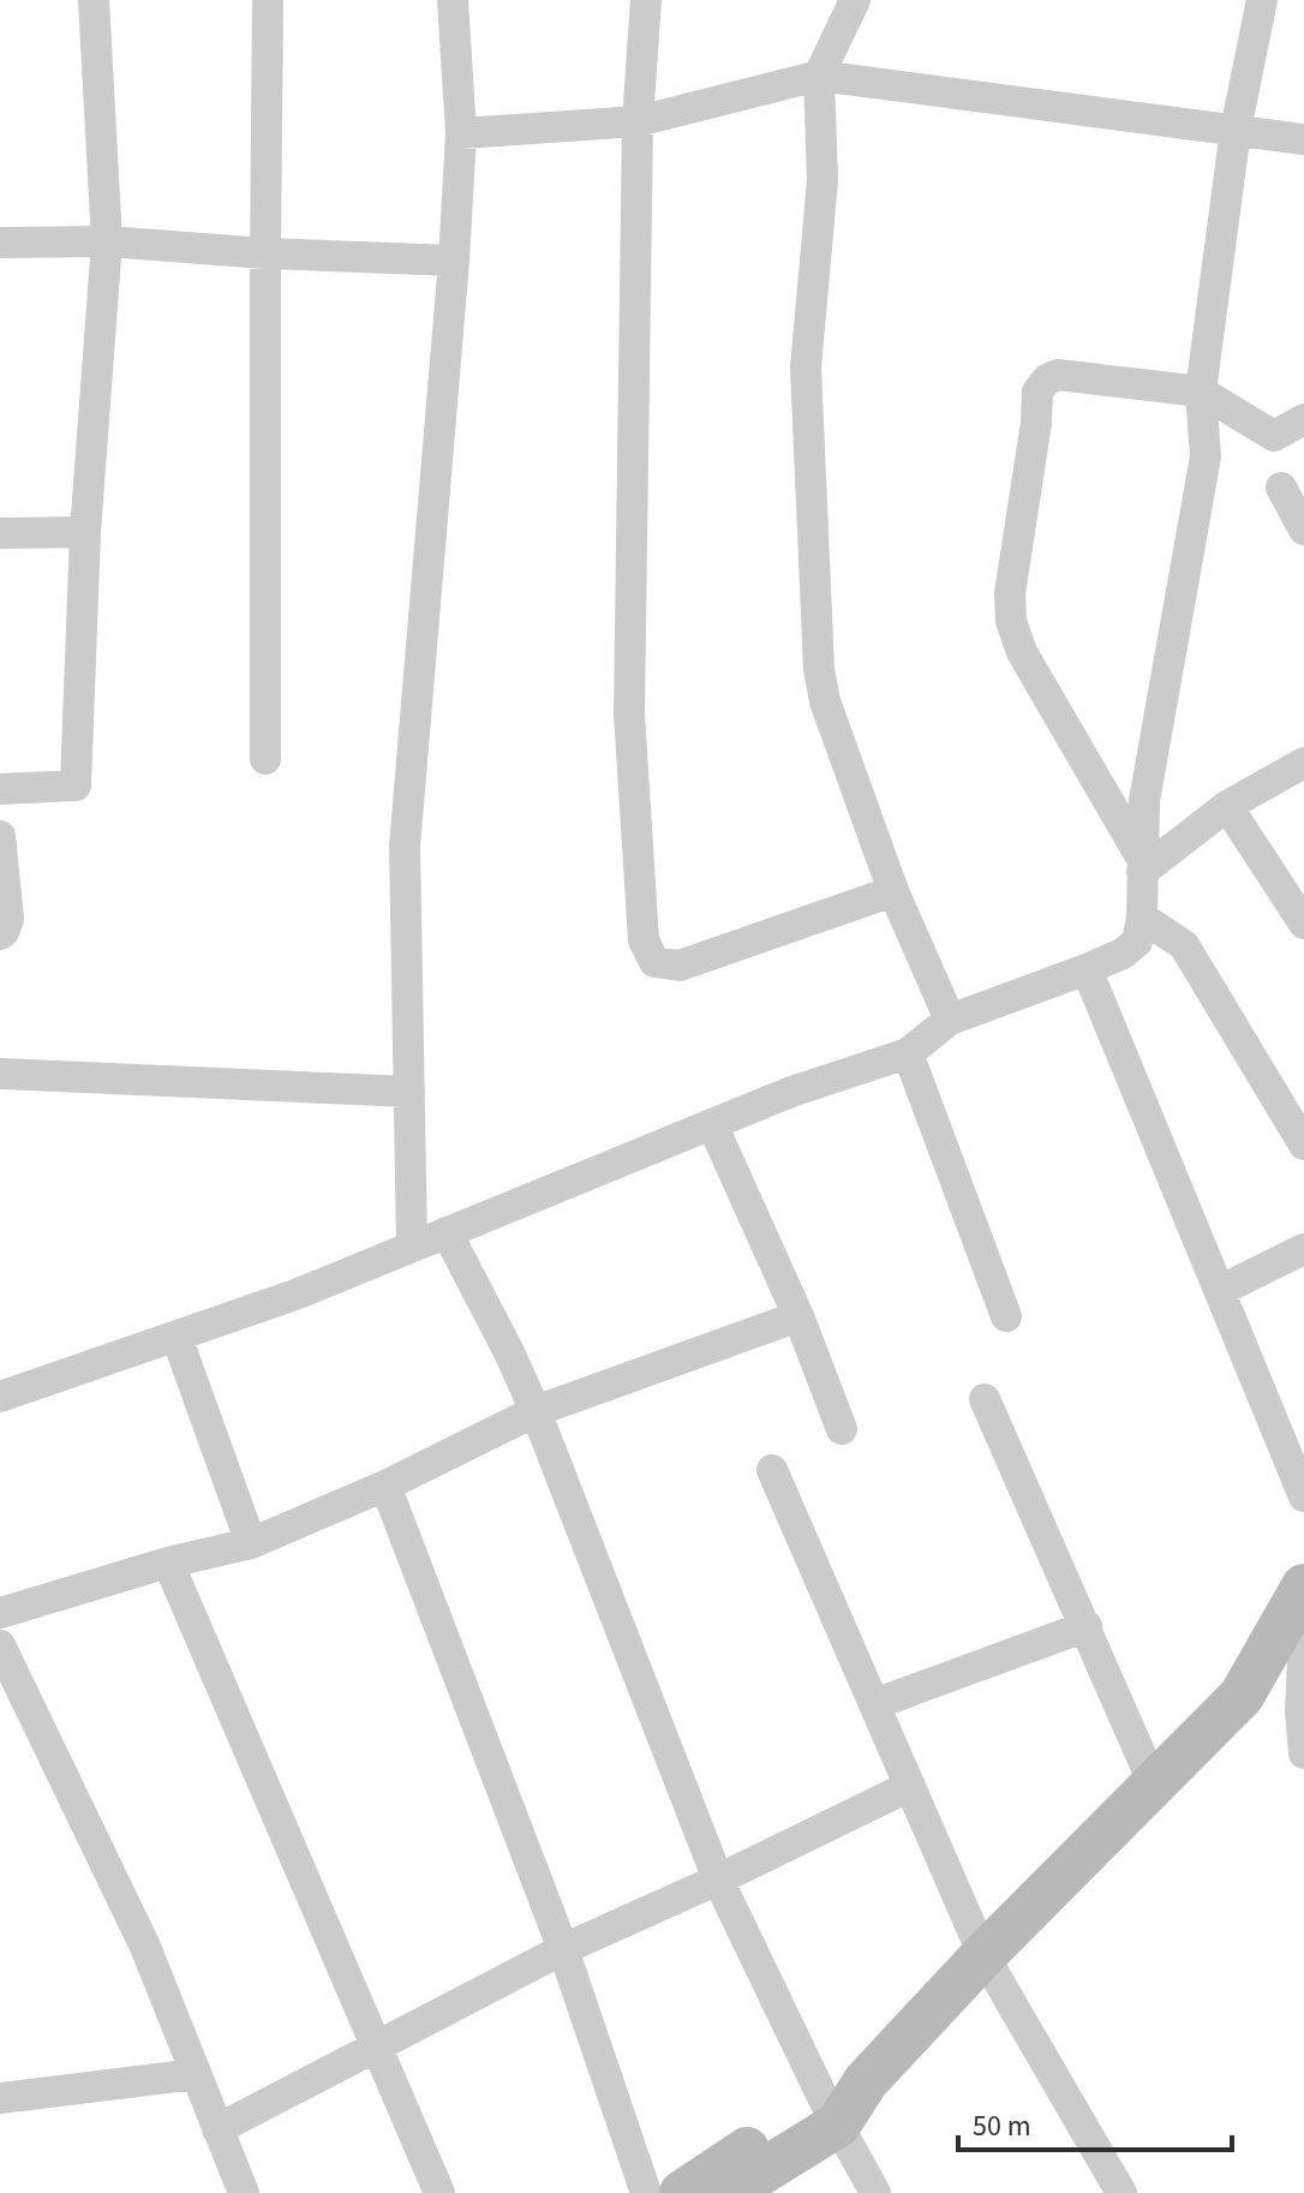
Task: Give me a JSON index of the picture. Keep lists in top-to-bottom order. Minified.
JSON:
{"scale_bar":"50 m"}
